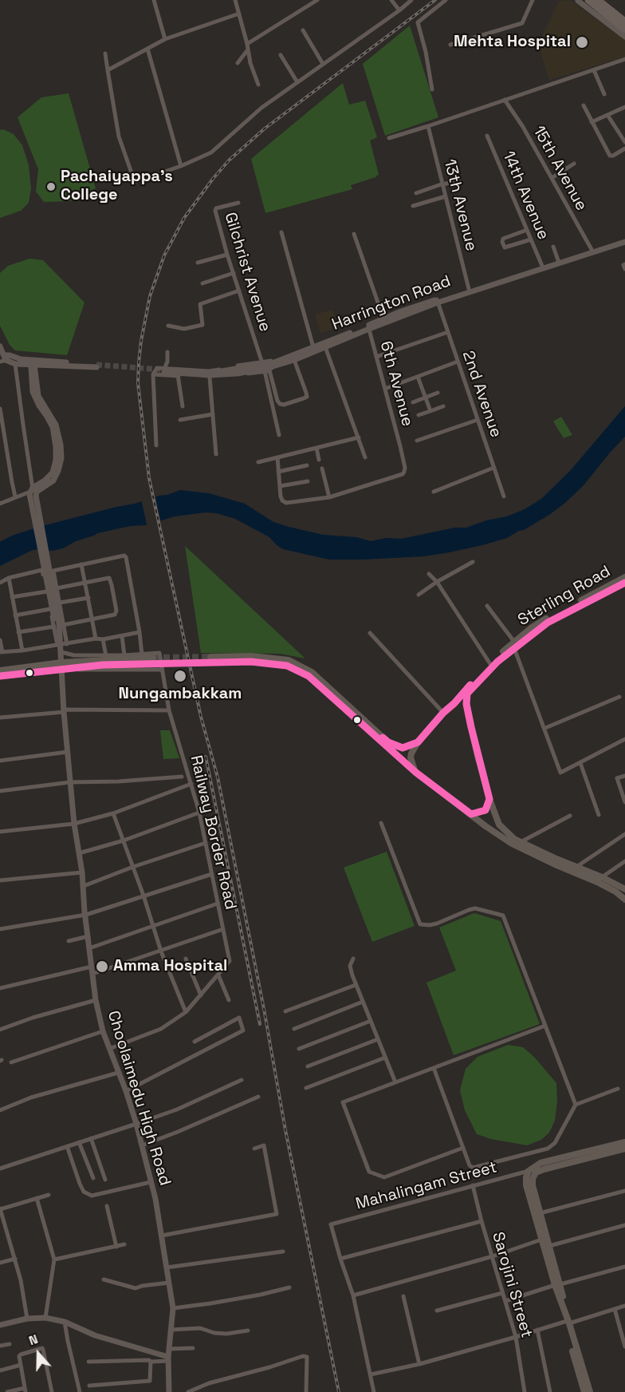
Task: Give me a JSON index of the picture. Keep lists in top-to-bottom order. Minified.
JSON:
{"streets":{"main road":["Sterling Road"],"street":["15th Avenue","14th Avenue","13th Avenue","Gilchrist Avenue","Harrington Road","6th Avenue","2nd Avenue","Railway Border Road","Choolaimedu High Road","Mahalingam Street","Sarojini Street"]},"crossings":[["15th Avenue","Harrington Road"],["14th Avenue","Harrington Road"],["13th Avenue","Harrington Road"],["Gilchrist Avenue","Harrington Road"],["Harrington Road","6th Avenue"],["Harrington Road","2nd Avenue"],["Railway Border Road","Choolaimedu High Road"],["Mahalingam Street","Sarojini Street"]],"places":["Mehta Hospital","Pachaiyappa's College","Nungambakkam","Amma Hospital"],"north":"top"}
